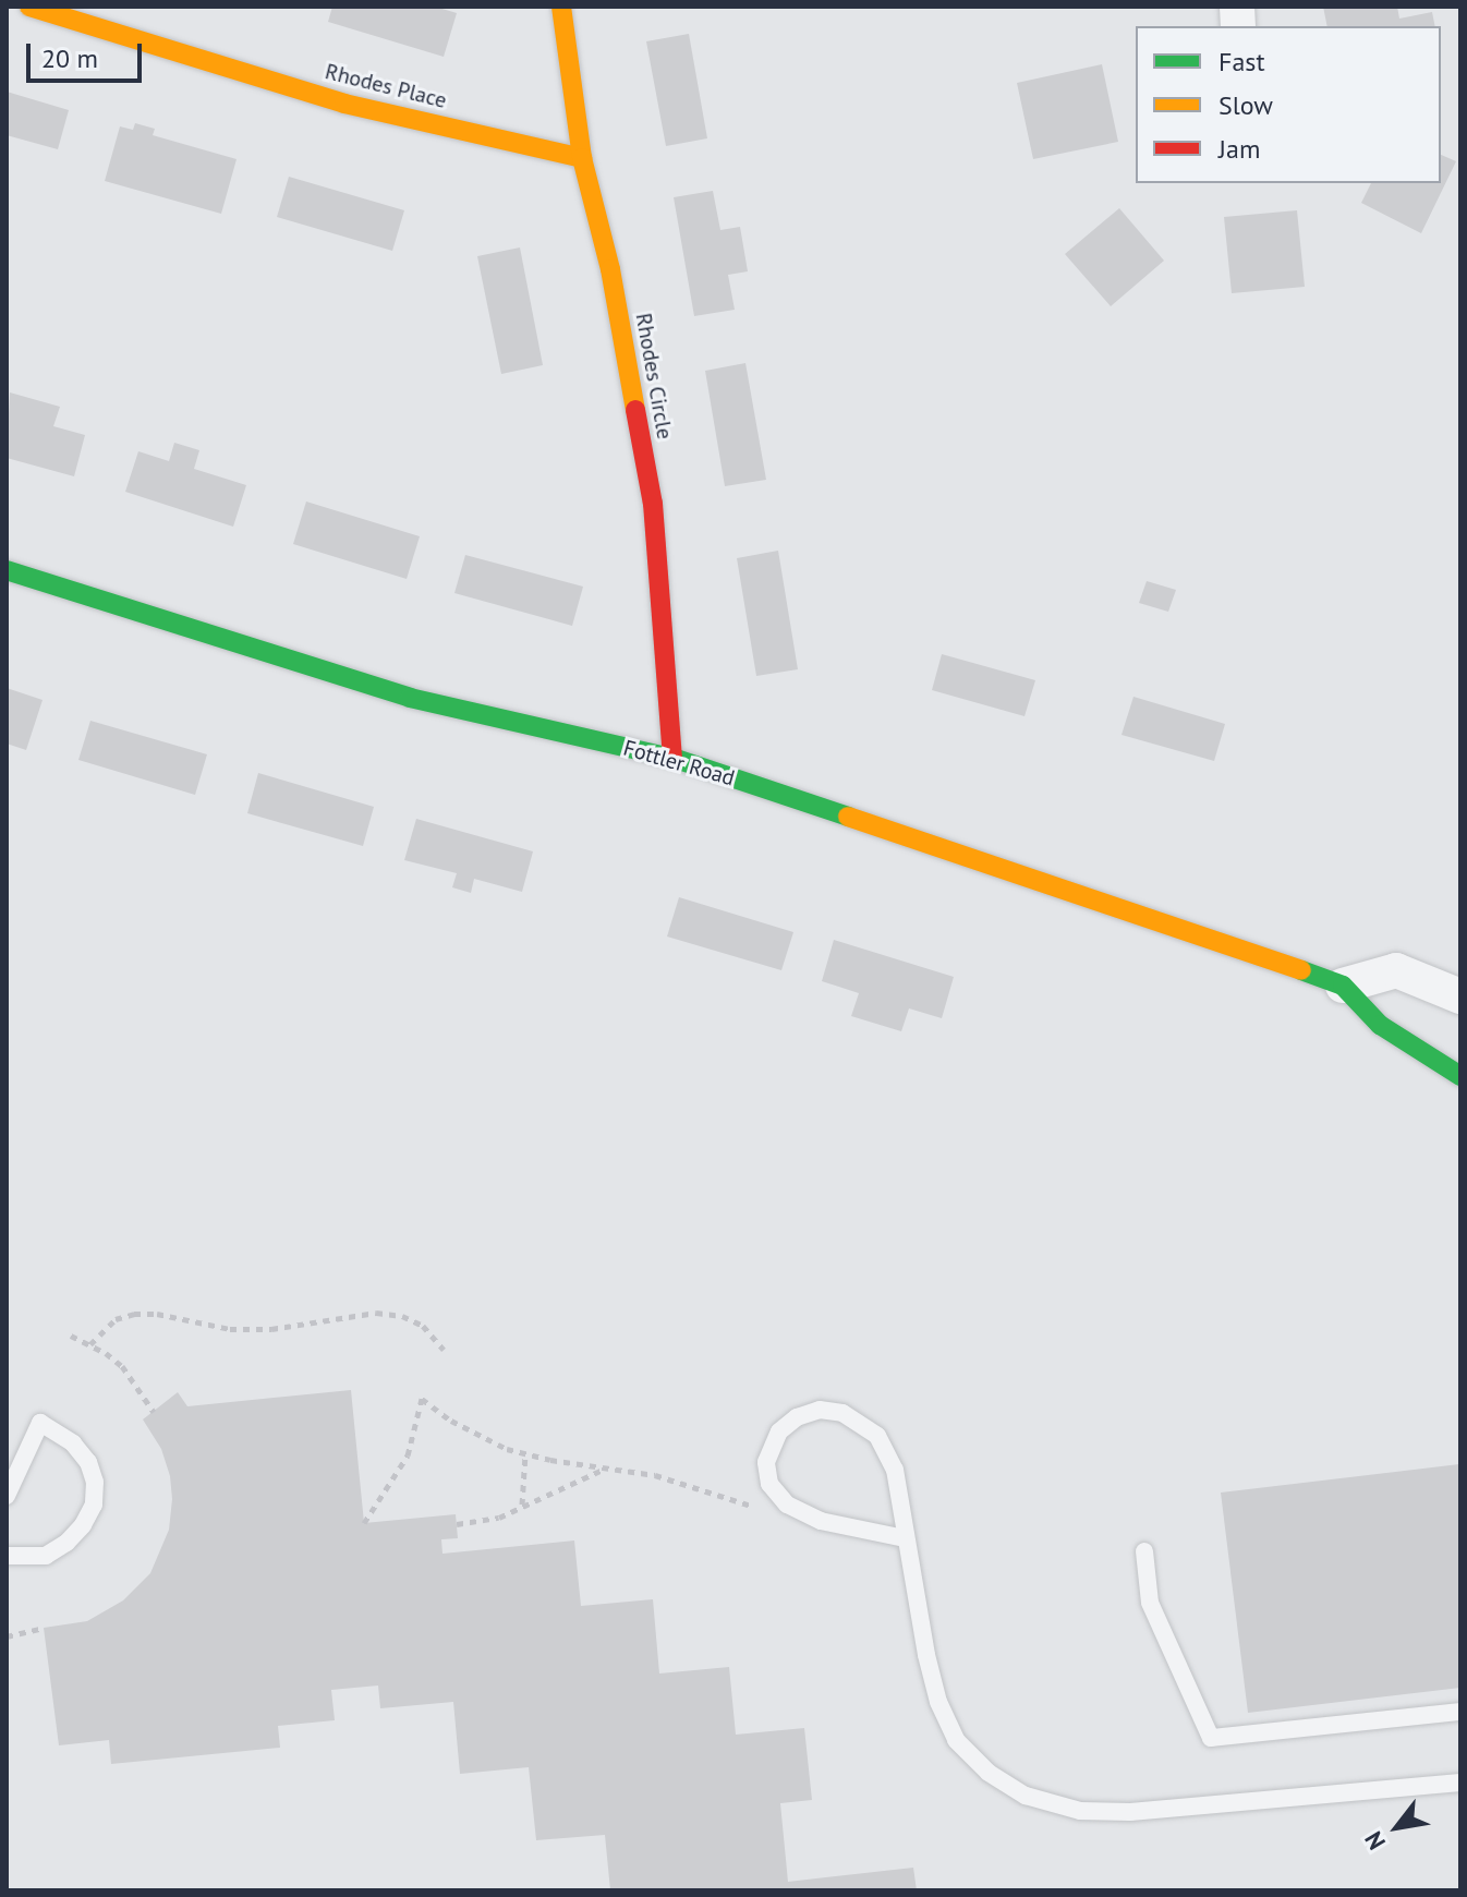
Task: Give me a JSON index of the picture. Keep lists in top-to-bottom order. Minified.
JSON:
{"streets":{"street":["Rhodes Place","Rhodes Circle","Fottler Road"]},"crossings":[["Rhodes Place","Rhodes Circle"],["Rhodes Circle","Fottler Road"]],"legend":["Fast","Slow","Jam"],"scale_bar":"20 m","north":"bottom left"}
